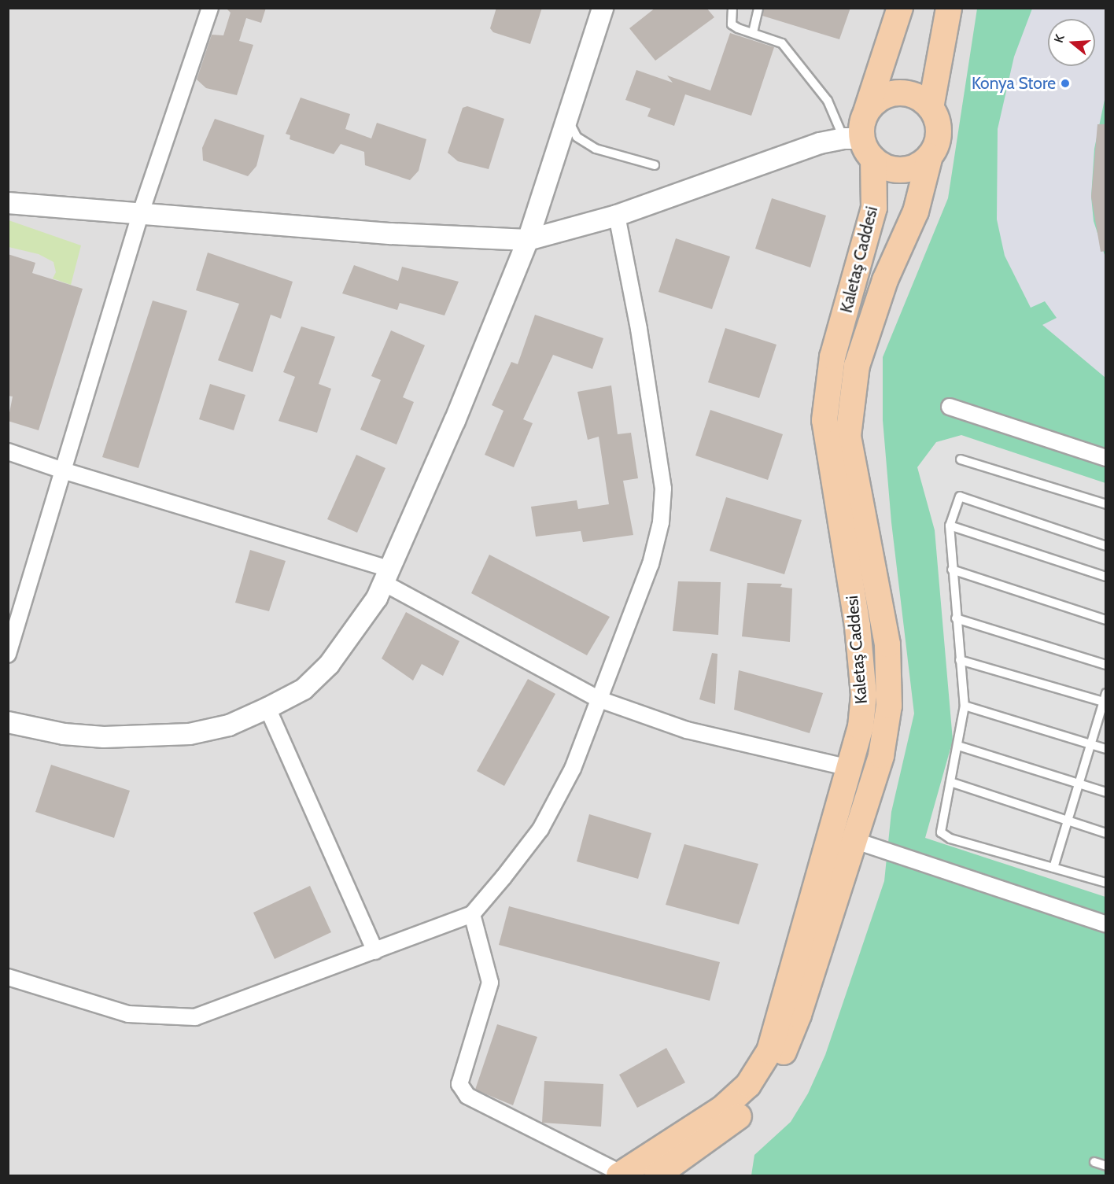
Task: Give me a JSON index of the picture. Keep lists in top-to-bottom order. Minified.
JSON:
{"streets":{"main road":["Kaletaş Caddesi"]},"places":["Konya Store"],"north":"left"}
